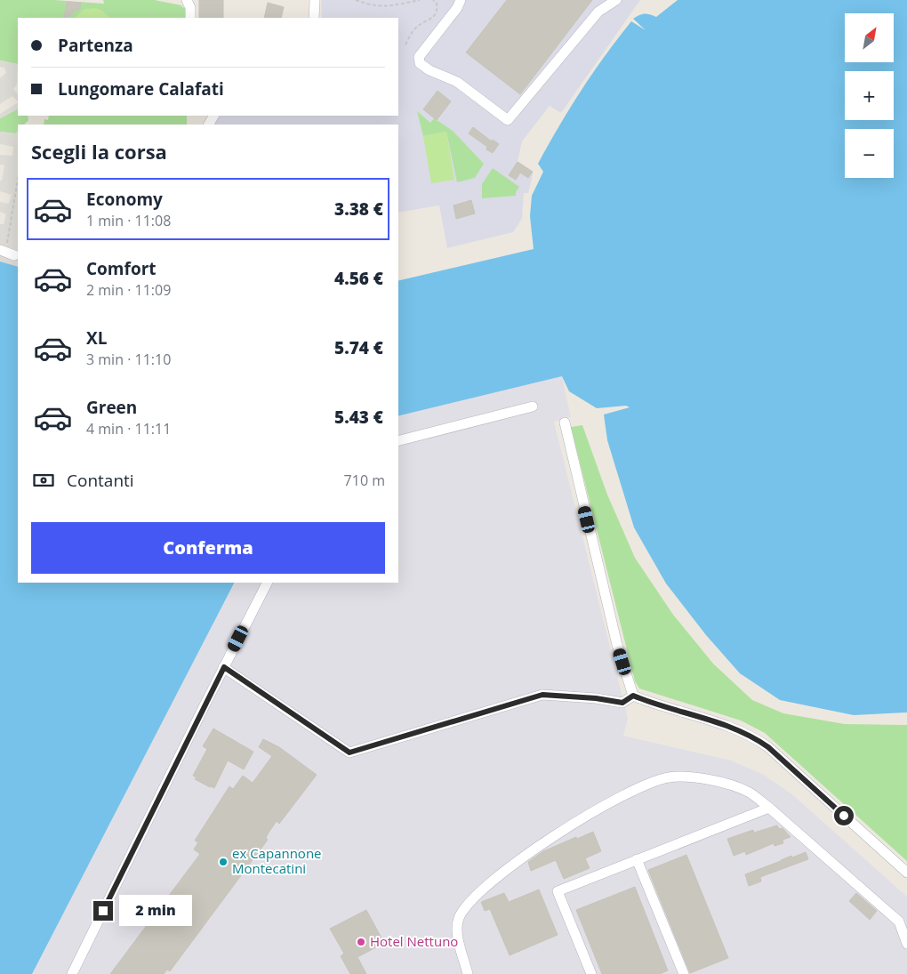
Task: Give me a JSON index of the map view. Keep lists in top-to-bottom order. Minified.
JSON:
{"places":["ex Capannone Montecatini","Hotel Nettuno"],"north":"top right","page":{"map_buttons":["+","−"],"banner":["Partenza","Lungomare Calafati"],"heading":"Scegli la corsa","list":[{"name":"Economy","note":"1 min · 11:08","value":"3.38 €"},{"name":"Comfort","note":"2 min · 11:09","value":"4.56 €"},{"name":"XL","note":"3 min · 11:10","value":"5.74 €"},{"name":"Green","note":"4 min · 11:11","value":"5.43 €"}],"pay":["Contanti","710 m"],"buttons":"Conferma","bubble":"2 min"}}
